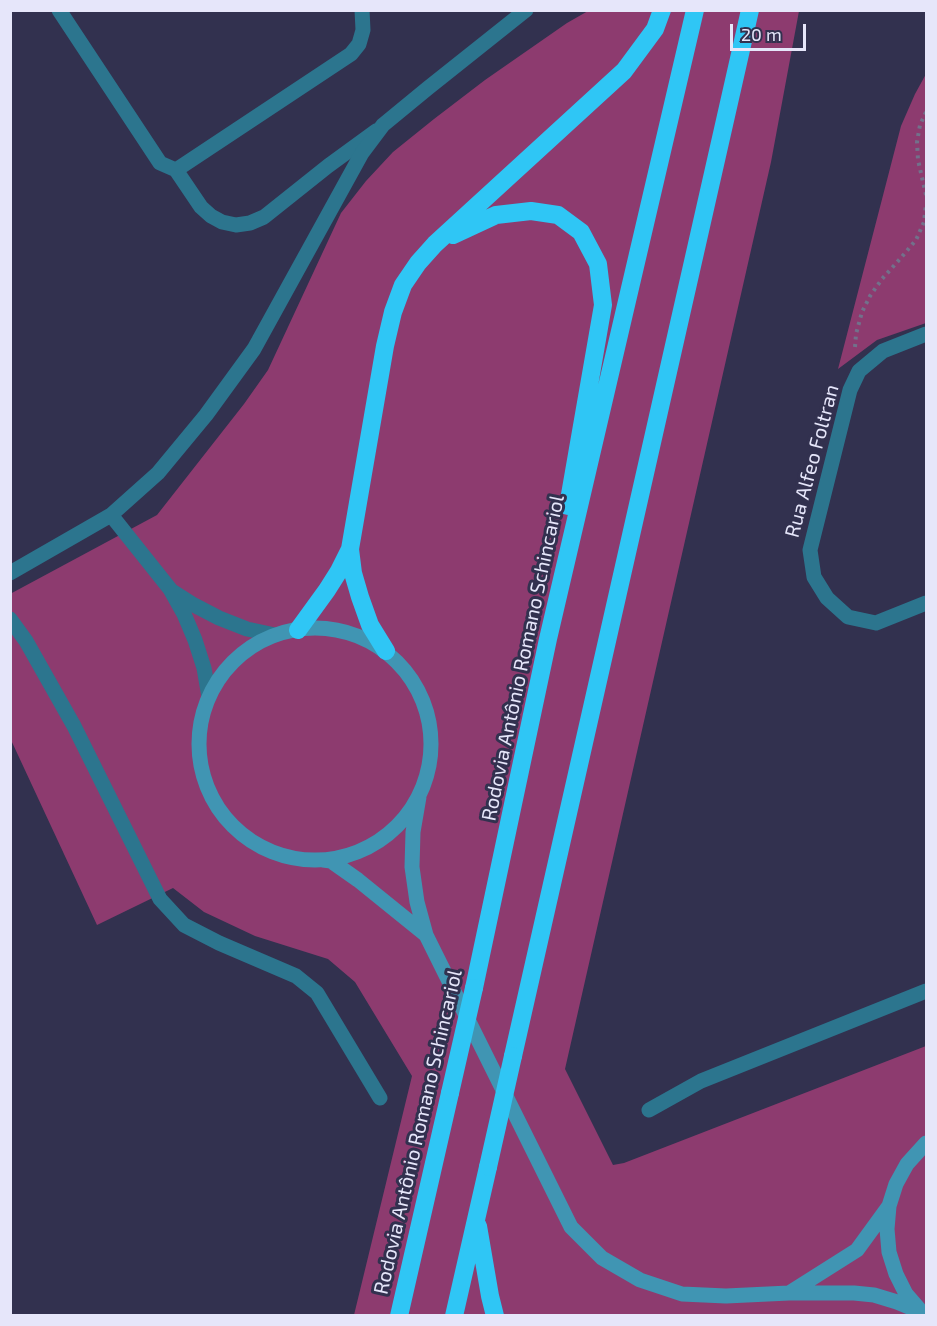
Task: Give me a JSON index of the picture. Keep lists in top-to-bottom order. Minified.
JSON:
{"streets":{"highway":["Rodovia Antônio Romano Schincariol"],"street":["Rua Alfeo Foltran"]},"scale_bar":"20 m"}
